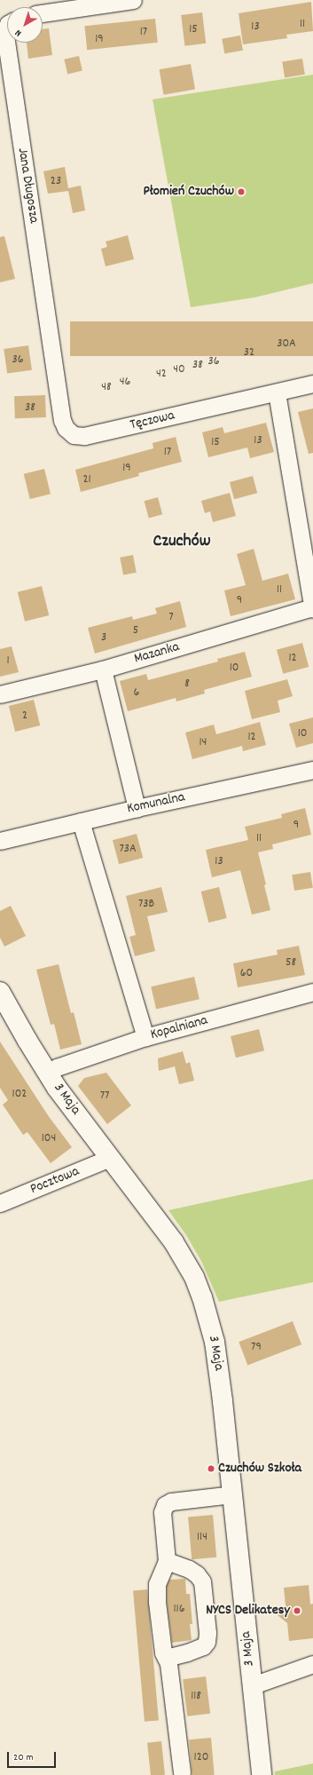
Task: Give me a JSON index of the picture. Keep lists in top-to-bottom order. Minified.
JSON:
{"streets":{"main road":["3 Maja"],"street":["Jana Długosza","Tęczowa","Mazanka","Komunalna","Kopalniana","Pocztowa"]},"crossings":[["Jana Długosza","Tęczowa"],["Kopalniana","3 Maja"],["3 Maja","Pocztowa"]],"districts":["Czuchów"],"places":["Płomień Czuchów","Czuchów Szkoła","NYCS Delikatesy"],"house_numbers":["11","13","15","17","19","23","30A","32","36","36","38","40","42","46","48","38","13","15","17","19","21","11","9","7","5","3","12","1","10","8","6","2","10","12","14","9","11","73A","13","73B","58","60","102","77","104","79","114","116","118","120"],"scale_bar":"20 m","north":"bottom left"}
